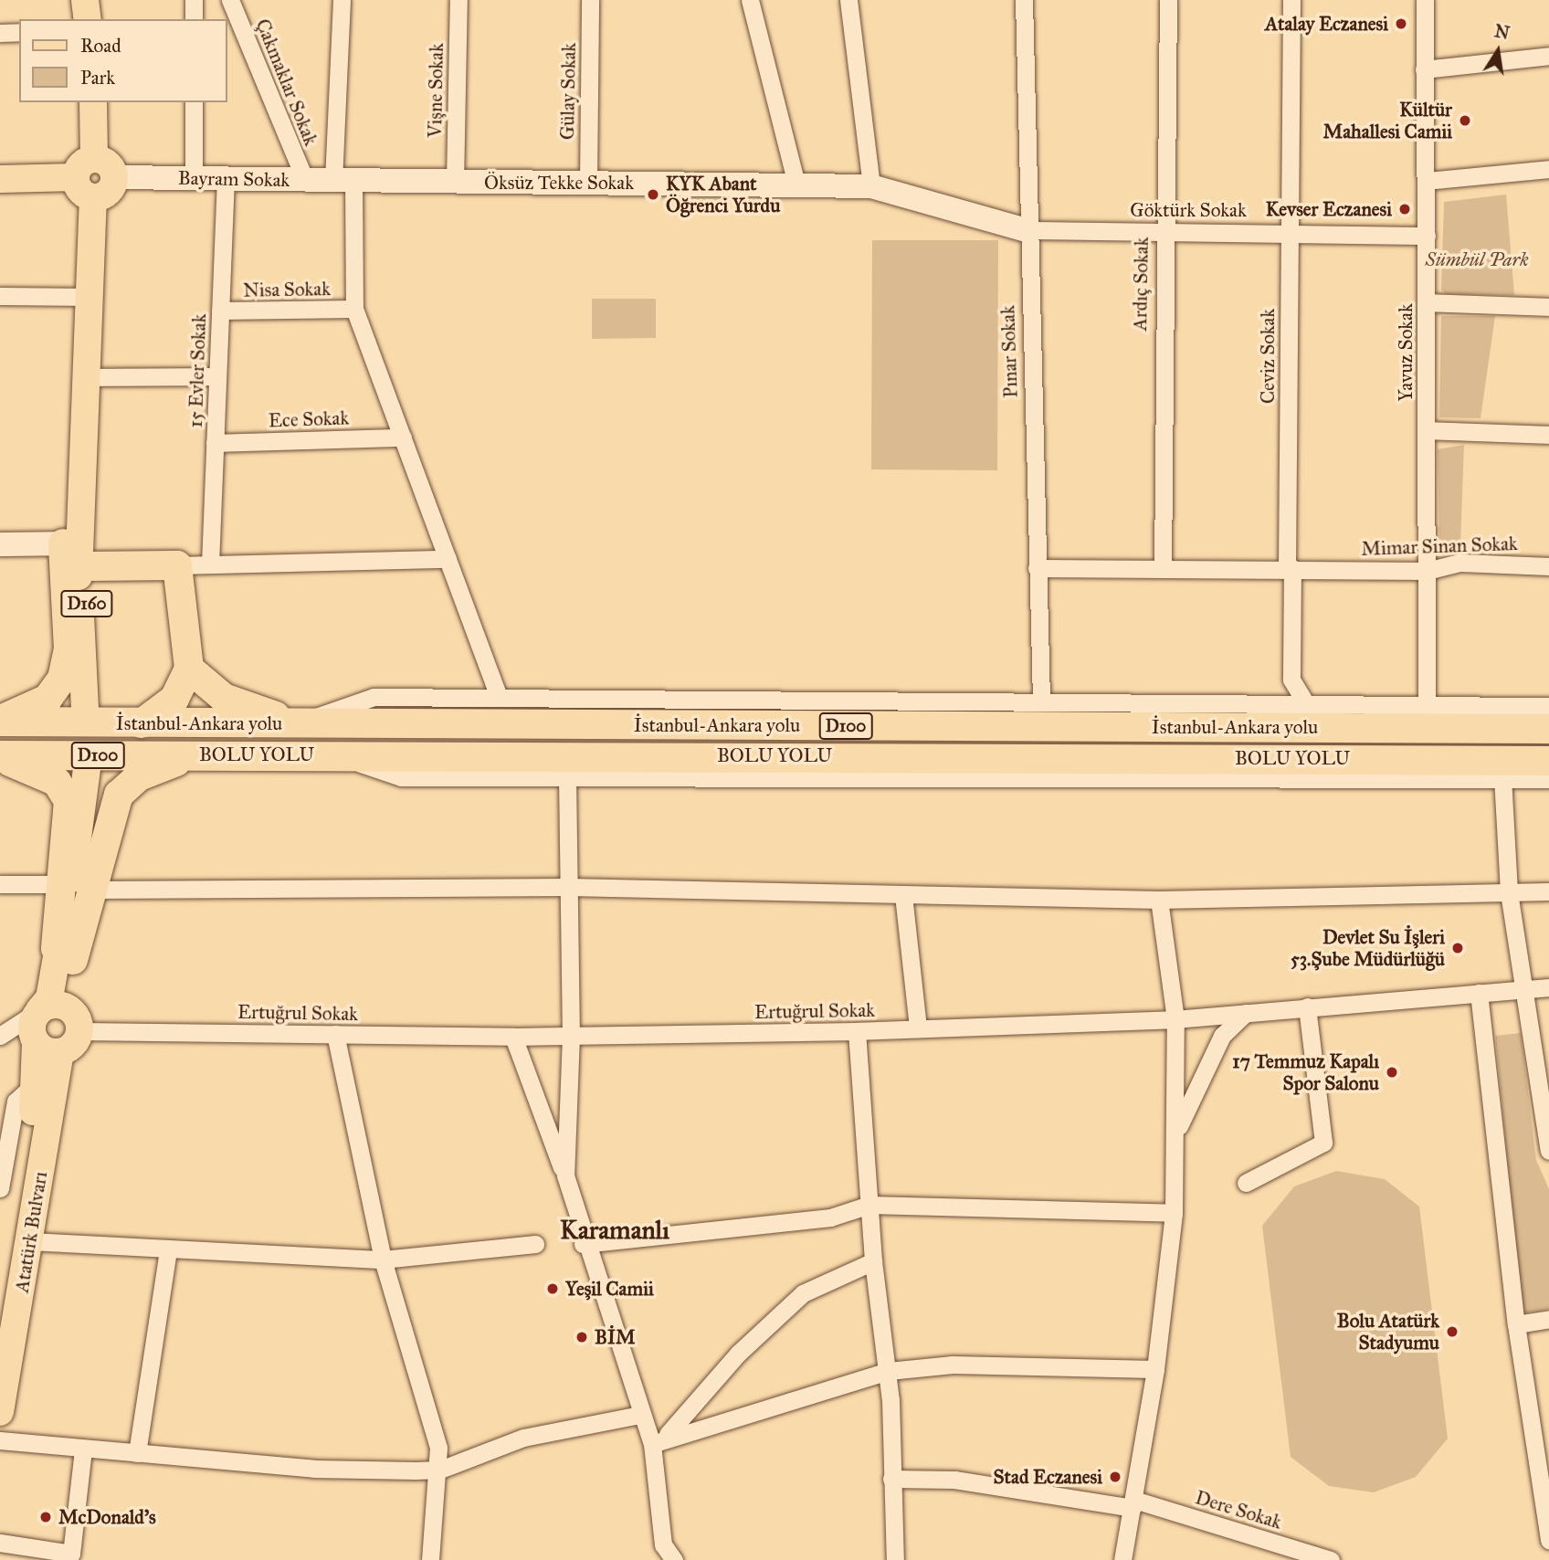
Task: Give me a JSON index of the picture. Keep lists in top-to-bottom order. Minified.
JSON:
{"streets":{"highway":["İstanbul-Ankara yolu","D100","BOLU YOLU"],"main road":["Bayram Sokak","Öksüz Tekke Sokak","D160","Atatürk Bulvarı"],"street":["Çakmaklar Sokak","Vişne Sokak","Gülay Sokak","Göktürk Sokak","Ardıç Sokak","Nisa Sokak","Pınar Sokak","Yavuz Sokak","Ceviz Sokak","15 Evler Sokak","Ece Sokak","Mimar Sinan Sokak","Ertuğrul Sokak","Dere Sokak"]},"crossings":[["Çakmaklar Sokak","Bayram Sokak"],["Vişne Sokak","Öksüz Tekke Sokak"],["Gülay Sokak","Öksüz Tekke Sokak"],["Bayram Sokak","Öksüz Tekke Sokak"],["Bayram Sokak","15 Evler Sokak"],["Öksüz Tekke Sokak","Göktürk Sokak"],["Öksüz Tekke Sokak","Pınar Sokak"],["Göktürk Sokak","Ardıç Sokak"],["Göktürk Sokak","Pınar Sokak"],["Göktürk Sokak","Yavuz Sokak"],["Göktürk Sokak","Ceviz Sokak"],["Ardıç Sokak","Mimar Sinan Sokak"],["Nisa Sokak","15 Evler Sokak"],["Pınar Sokak","Mimar Sinan Sokak"],["Yavuz Sokak","Mimar Sinan Sokak"],["Ceviz Sokak","Mimar Sinan Sokak"],["15 Evler Sokak","Ece Sokak"],["Ertuğrul Sokak","Atatürk Bulvarı"]],"districts":["Karamanlı"],"parks":["Sümbül Park"],"places":["Atalay Eczanesi","Kültür Mahallesi Camii","KYK Abant Öğrenci Yurdu","Kevser Eczanesi","Devlet Su İşleri 53.Şube Müdürlüğü","17 Temmuz Kapalı Spor Salonu","Yeşil Camii","Bolu Atatürk Stadyumu","BİM","Stad Eczanesi","McDonald's"],"legend":["Road","Park"],"north":"top"}
